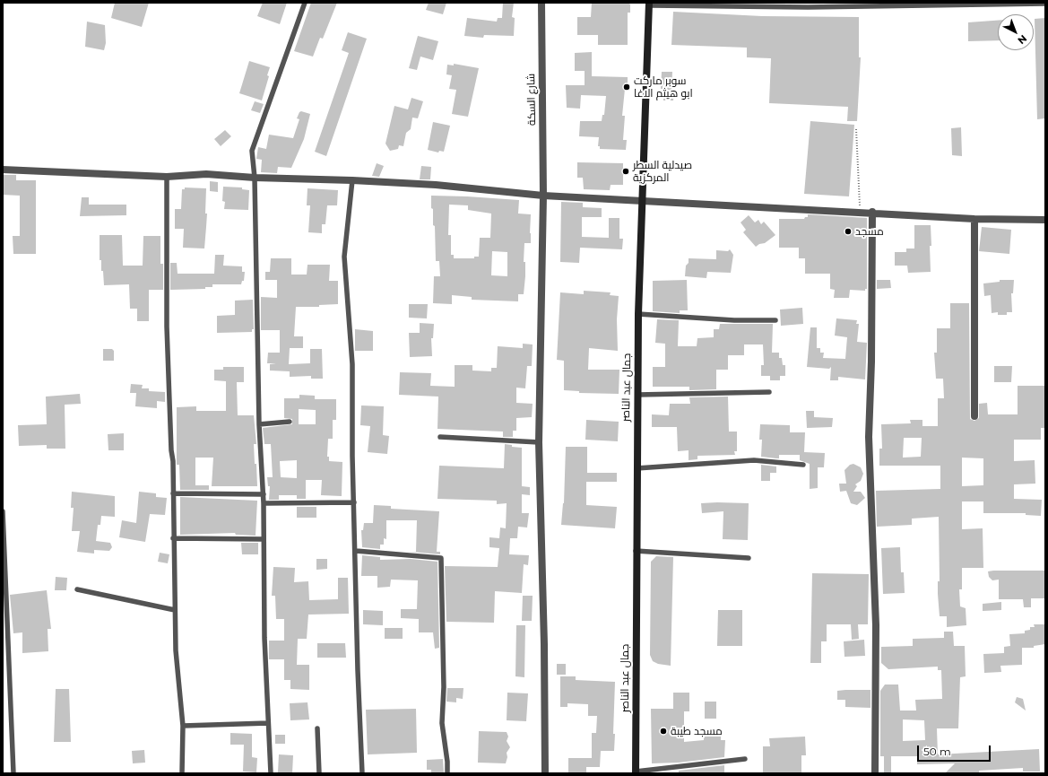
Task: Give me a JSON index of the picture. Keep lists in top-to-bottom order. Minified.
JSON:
{"streets":{"main road":["جمال عبد الناصر"],"street":["شارع السكة"]},"places":["سوبر ماركت ابو هيثم الاغا","صيدلية السطر المركزية","مسجد","مسجد طيبة"],"scale_bar":"50 m","north":"bottom right"}
